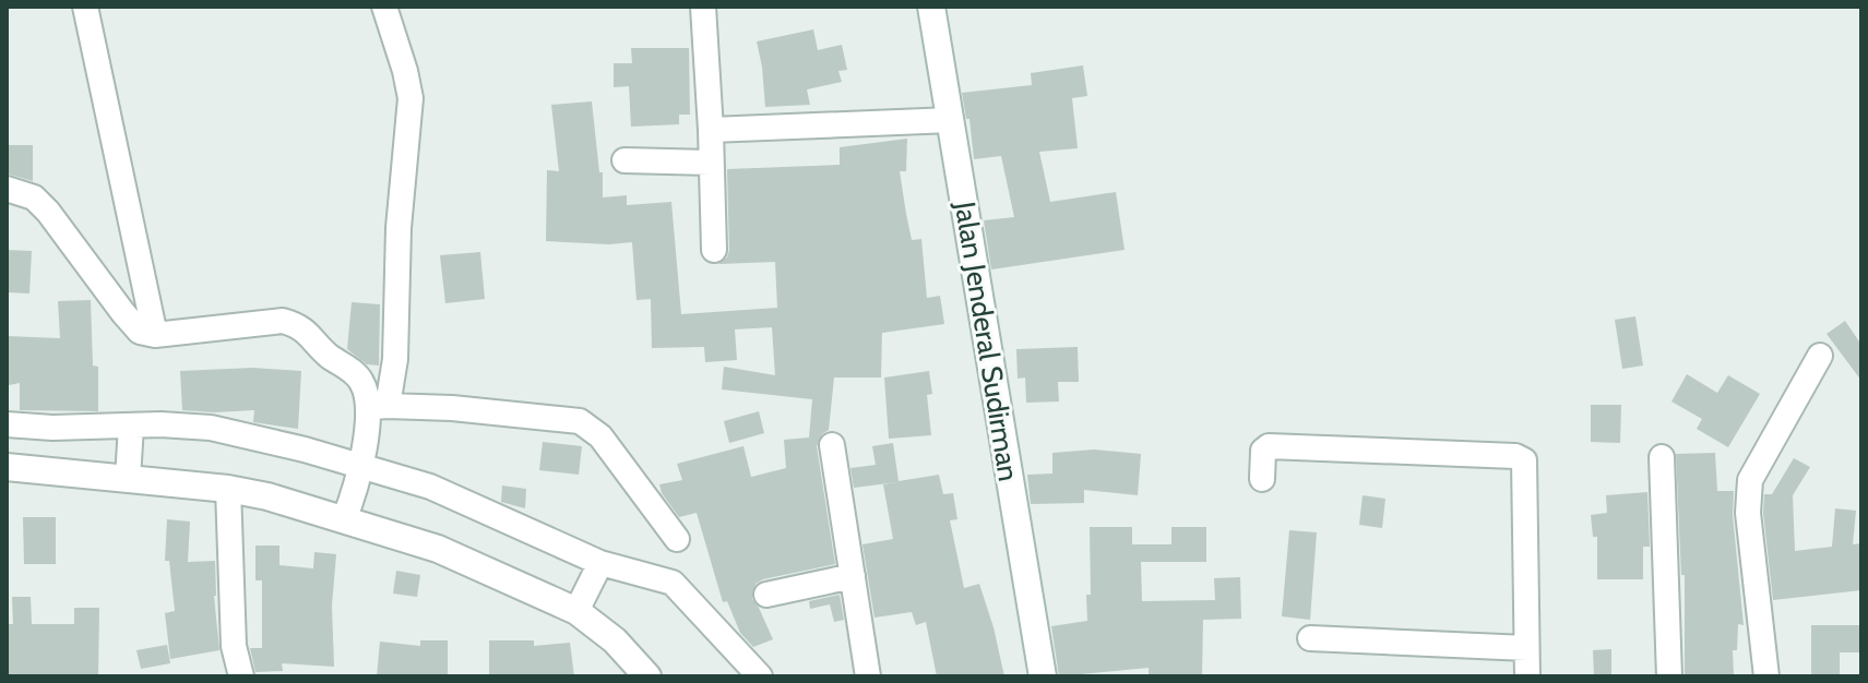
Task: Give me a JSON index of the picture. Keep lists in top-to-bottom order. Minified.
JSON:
{"streets":{"street":["Jalan Jenderal Sudirman"]}}
